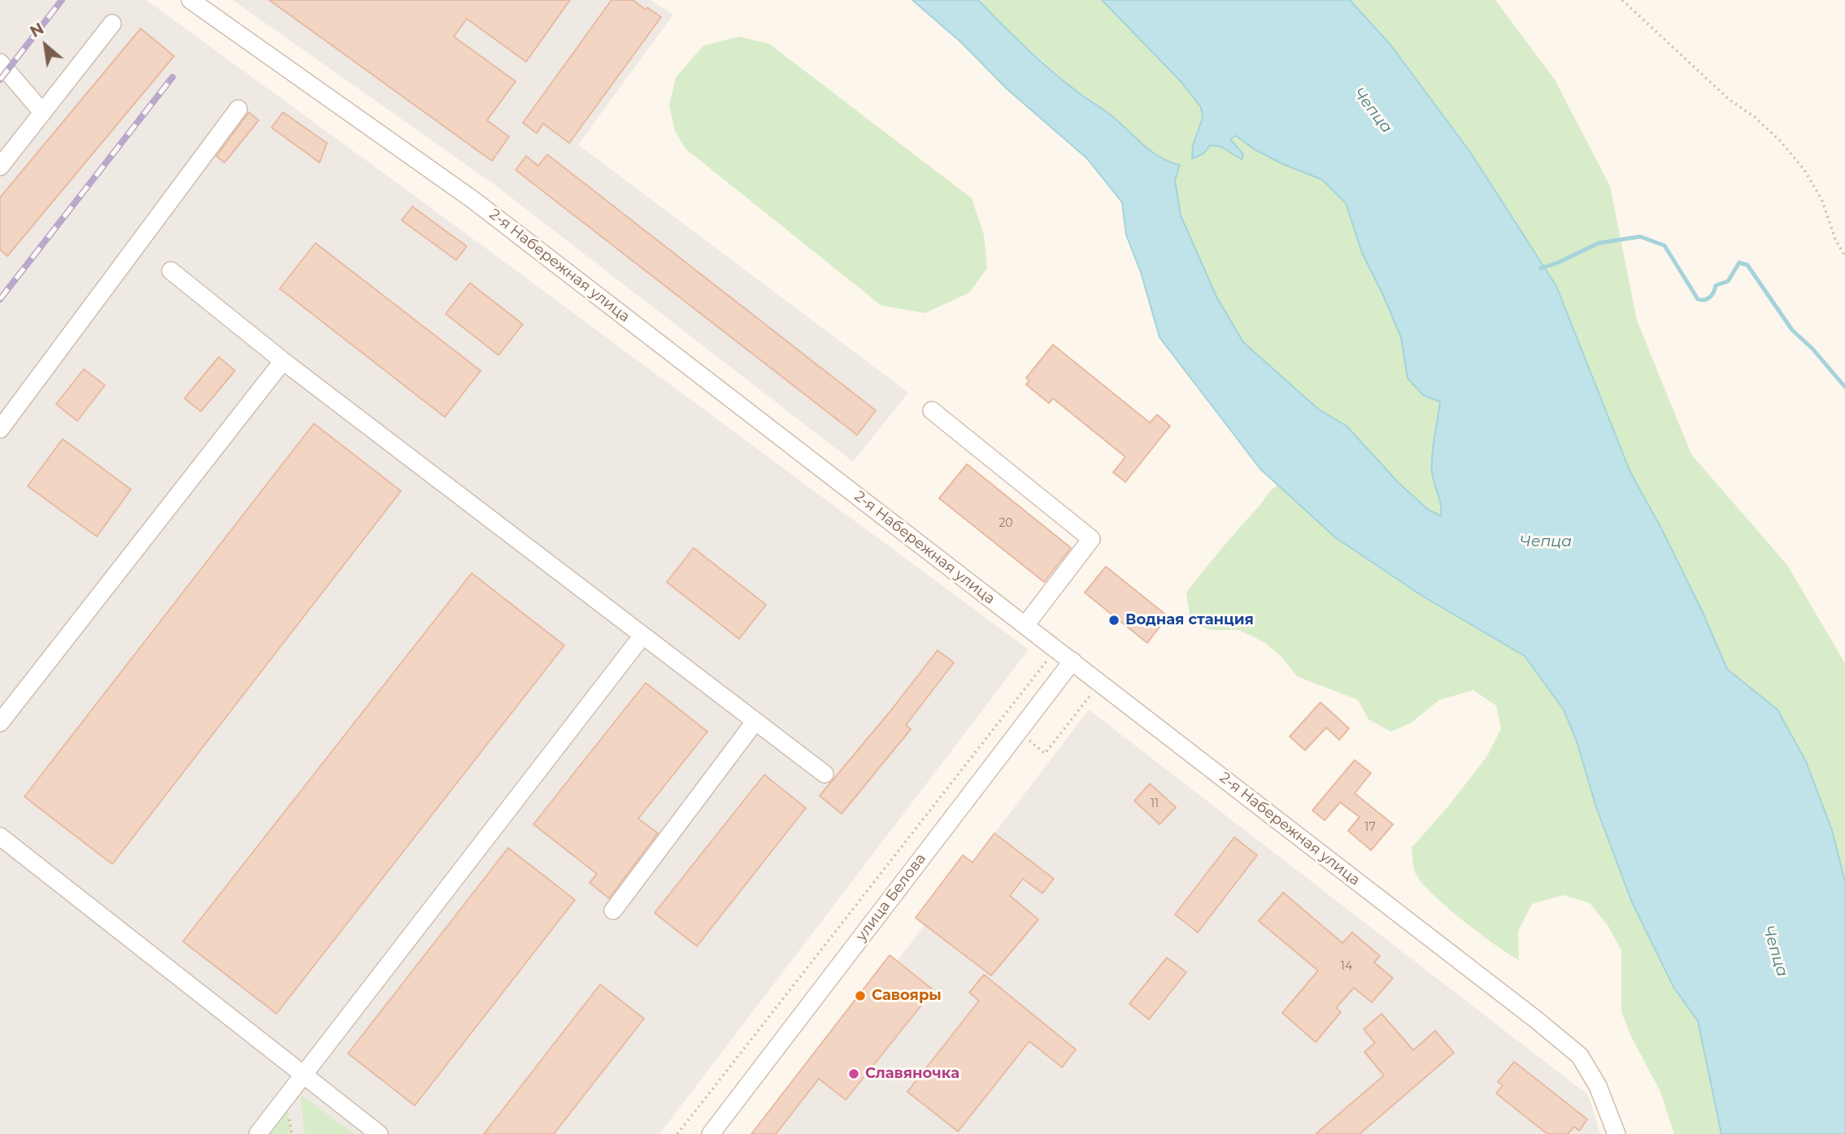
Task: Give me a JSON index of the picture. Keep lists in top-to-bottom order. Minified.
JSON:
{"streets":{"street":["2-я Набережная улица","улица Белова"]},"crossings":[["2-я Набережная улица","улица Белова"]],"water":["Чепца"],"places":["Водная станция","Савояры","Славяночка"],"house_numbers":["20","11","17","14"],"north":"top left"}
